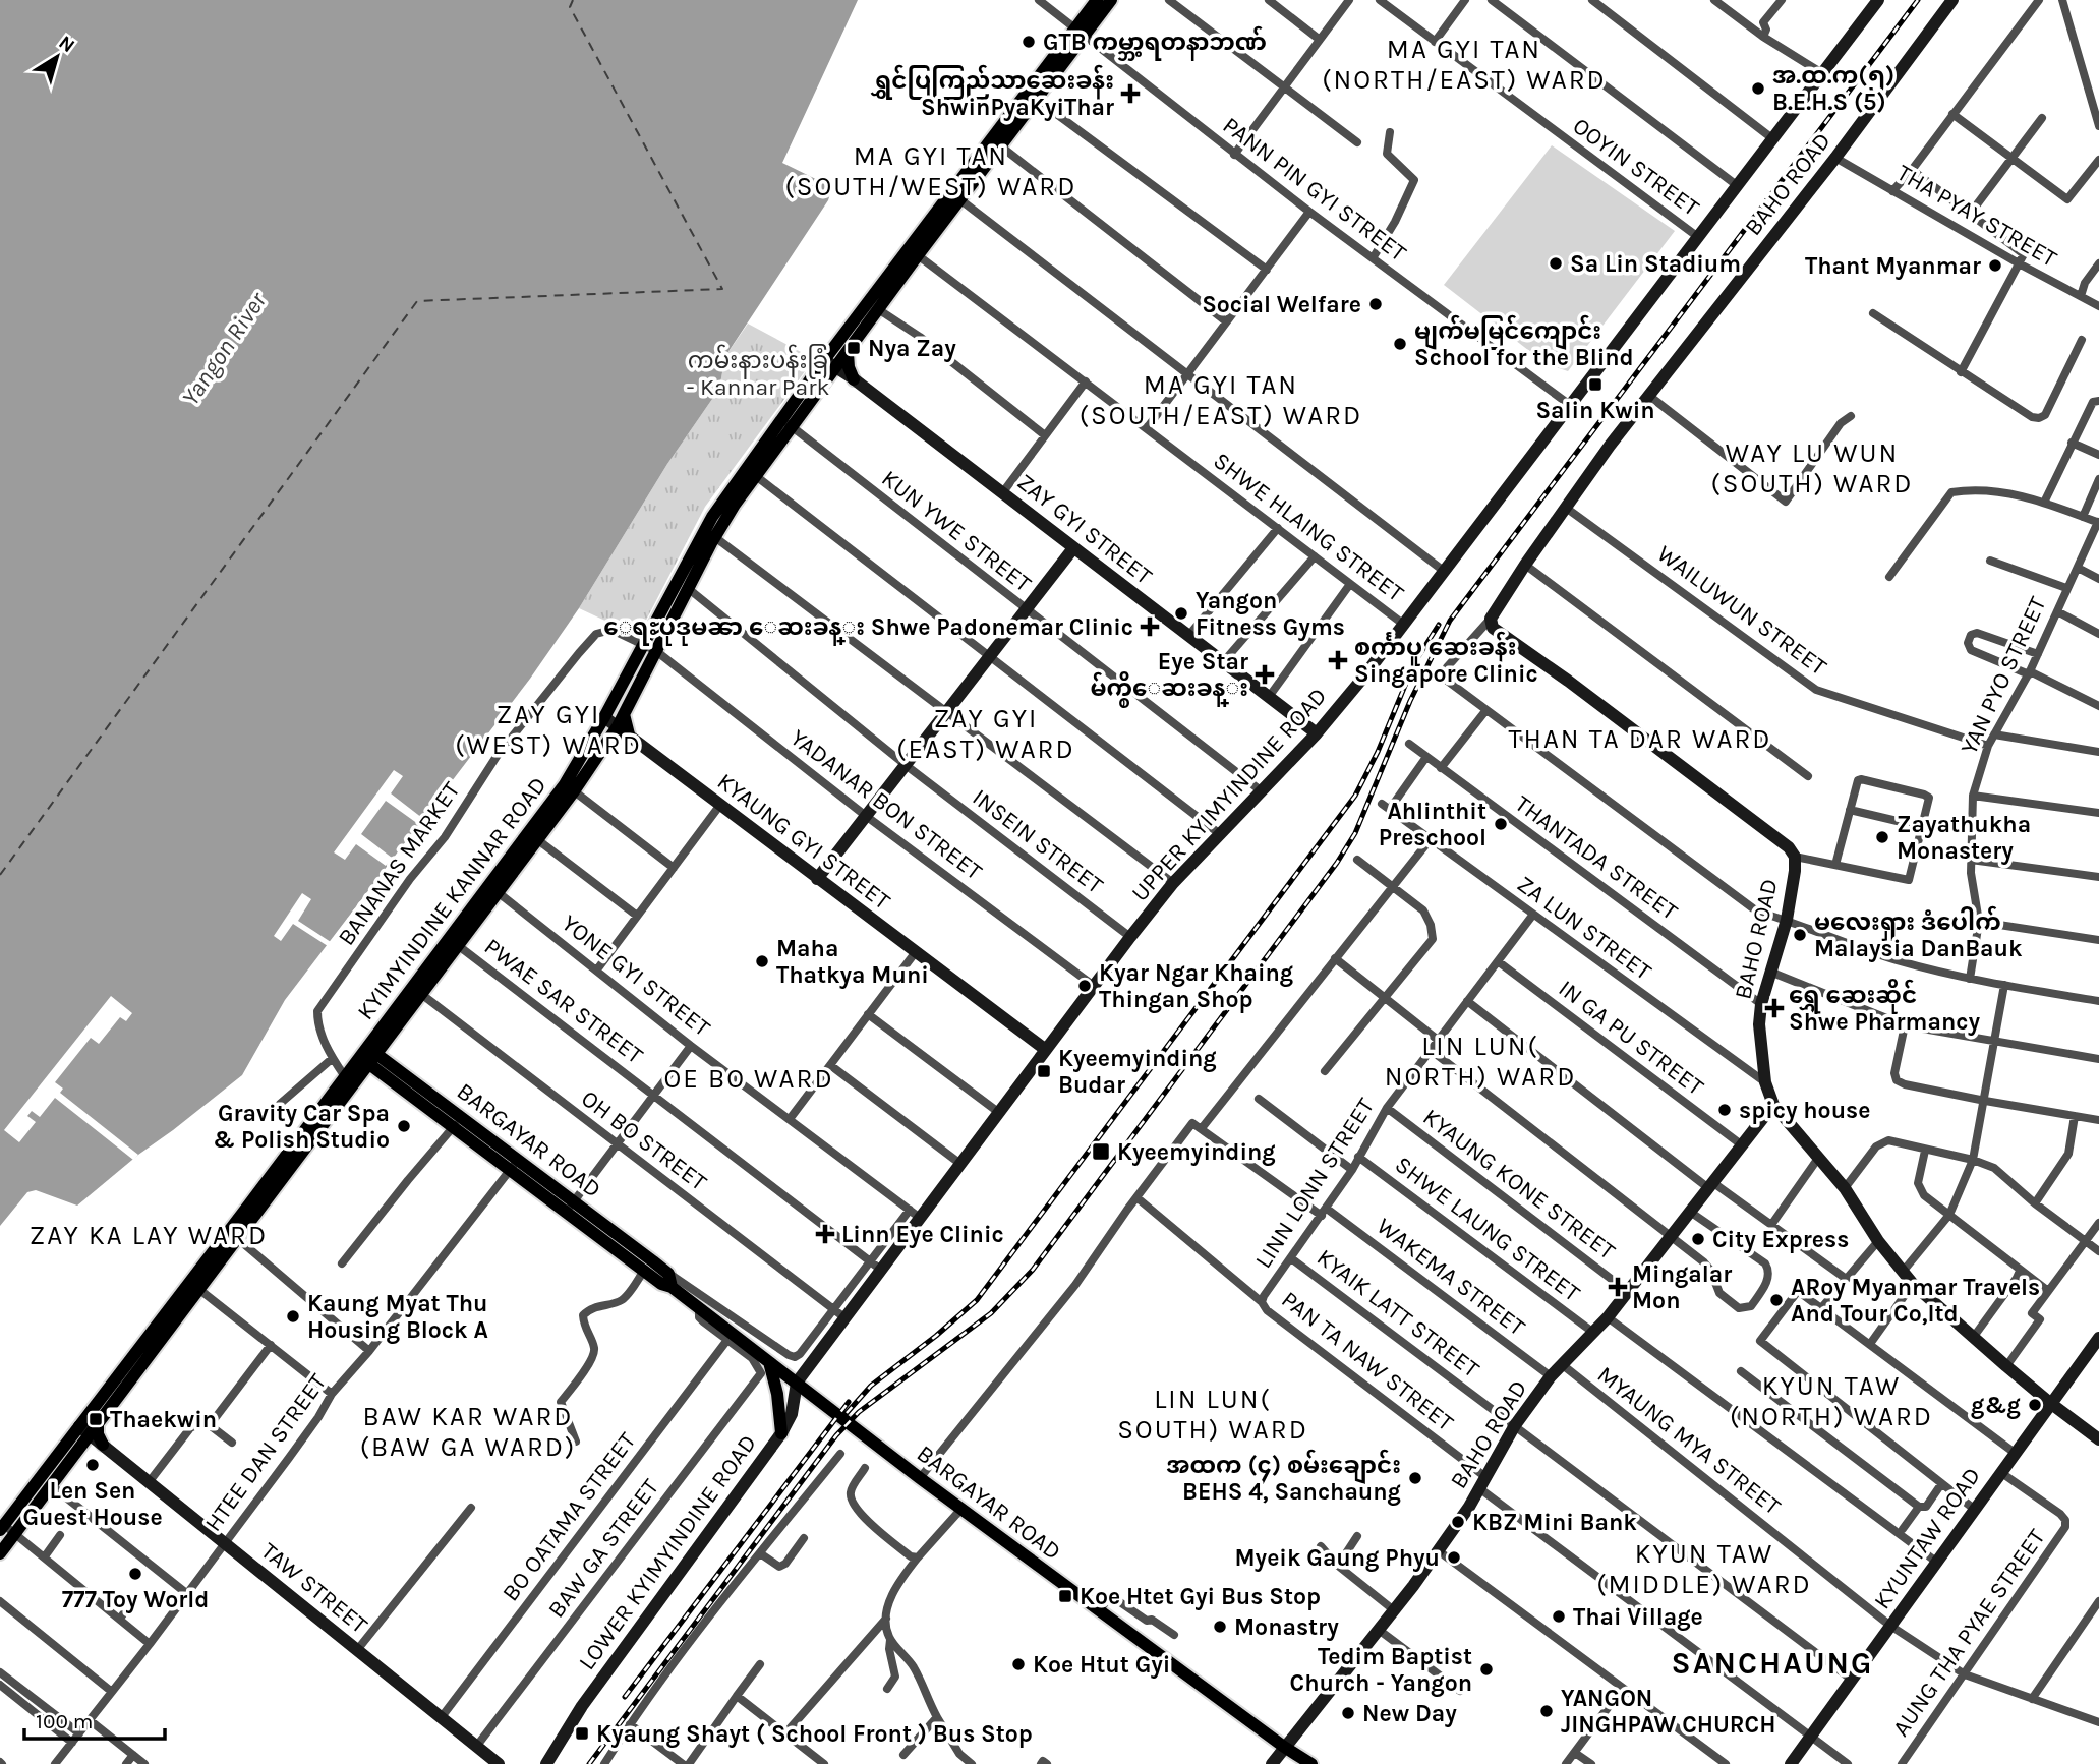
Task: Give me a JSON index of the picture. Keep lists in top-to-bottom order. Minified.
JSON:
{"streets":{"main road":["BAHO ROAD","ZAY GYI STREET","UPPER KYIMYINDINE ROAD","KYAUNG GYI STREET","KYIMYINDINE KANNAR ROAD","BARGAYAR ROAD","KYUNTAW ROAD","LOWER KYIMYINDINE ROAD","TAW STREET"],"street":["OOYIN STREET","PANN PIN GYI STREET","THA PYAY STREET","SHWE HLAING STREET","KUN YWE STREET","WAILUWUN STREET","YAN PYO STREET","YADANAR BON STREET","INSEIN STREET","THANTADA STREET","BANANAS MARKET","ZA LUN STREET","YONE GYI STREET","PWAE SAR STREET","IN GA PU STREET","OH BO STREET","LINN LONN STREET","KYAUNG KONE STREET","SHWE LAUNG STREET","WAKEMA STREET","KYAIK LATT STREET","PAN TA NAW STREET","MYAUNG MYA STREET","HTEE DAN STREET","BO OATAMA STREET","BAW GA STREET","AUNG THA PYAE STREET"]},"crossings":[["OOYIN STREET","UPPER KYIMYINDINE ROAD"],["BAHO ROAD","THA PYAY STREET"],["BAHO ROAD","WAILUWUN STREET"],["BAHO ROAD","THANTADA STREET"],["BAHO ROAD","ZA LUN STREET"],["BAHO ROAD","IN GA PU STREET"],["BAHO ROAD","BARGAYAR ROAD"],["BAHO ROAD","KYAUNG KONE STREET"],["BAHO ROAD","SHWE LAUNG STREET"],["BAHO ROAD","WAKEMA STREET"],["BAHO ROAD","KYAIK LATT STREET"],["BAHO ROAD","PAN TA NAW STREET"],["BAHO ROAD","MYAUNG MYA STREET"],["PANN PIN GYI STREET","UPPER KYIMYINDINE ROAD"],["PANN PIN GYI STREET","KYIMYINDINE KANNAR ROAD"],["SHWE HLAING STREET","UPPER KYIMYINDINE ROAD"],["SHWE HLAING STREET","KYIMYINDINE KANNAR ROAD"],["ZAY GYI STREET","UPPER KYIMYINDINE ROAD"],["KUN YWE STREET","UPPER KYIMYINDINE ROAD"],["KUN YWE STREET","KYIMYINDINE KANNAR ROAD"],["WAILUWUN STREET","YAN PYO STREET"],["UPPER KYIMYINDINE ROAD","YADANAR BON STREET"],["UPPER KYIMYINDINE ROAD","KYAUNG GYI STREET"],["UPPER KYIMYINDINE ROAD","INSEIN STREET"],["UPPER KYIMYINDINE ROAD","YONE GYI STREET"],["UPPER KYIMYINDINE ROAD","PWAE SAR STREET"],["UPPER KYIMYINDINE ROAD","BARGAYAR ROAD"],["UPPER KYIMYINDINE ROAD","OH BO STREET"],["UPPER KYIMYINDINE ROAD","LOWER KYIMYINDINE ROAD"],["YADANAR BON STREET","BANANAS MARKET"],["YADANAR BON STREET","KYIMYINDINE KANNAR ROAD"],["KYAUNG GYI STREET","KYIMYINDINE KANNAR ROAD"],["INSEIN STREET","KYIMYINDINE KANNAR ROAD"],["THANTADA STREET","ZA LUN STREET"],["BANANAS MARKET","KYIMYINDINE KANNAR ROAD"],["KYIMYINDINE KANNAR ROAD","YONE GYI STREET"],["KYIMYINDINE KANNAR ROAD","PWAE SAR STREET"],["KYIMYINDINE KANNAR ROAD","BARGAYAR ROAD"],["KYIMYINDINE KANNAR ROAD","OH BO STREET"],["ZA LUN STREET","LINN LONN STREET"],["IN GA PU STREET","LINN LONN STREET"],["BARGAYAR ROAD","HTEE DAN STREET"],["BARGAYAR ROAD","LOWER KYIMYINDINE ROAD"],["LINN LONN STREET","KYAUNG KONE STREET"],["LINN LONN STREET","SHWE LAUNG STREET"],["LINN LONN STREET","WAKEMA STREET"],["LINN LONN STREET","KYAIK LATT STREET"],["LINN LONN STREET","PAN TA NAW STREET"],["WAKEMA STREET","PAN TA NAW STREET"],["KYAIK LATT STREET","KYUNTAW ROAD"],["PAN TA NAW STREET","KYUNTAW ROAD"],["MYAUNG MYA STREET","KYUNTAW ROAD"],["MYAUNG MYA STREET","AUNG THA PYAE STREET"],["HTEE DAN STREET","TAW STREET"],["BO OATAMA STREET","BAW GA STREET"],["BO OATAMA STREET","TAW STREET"],["KYUNTAW ROAD","AUNG THA PYAE STREET"],["BAW GA STREET","TAW STREET"]],"districts":["MA GYI TAN (NORTH/EAST) WARD","MA GYI TAN (SOUTH/WEST) WARD","MA GYI TAN (SOUTH/EAST) WARD","WAY LU WUN (SOUTH) WARD","ZAY GYI (WEST) WARD","ZAY GYI (EAST) WARD","THAN TA DAR WARD","LIN LUN( NORTH) WARD","OE BO WARD","ZAY KA LAY WARD","KYUN TAW (NORTH) WARD","LIN LUN( SOUTH) WARD","BAW KAR WARD (BAW GA WARD)","KYUN TAW (MIDDLE) WARD","SANCHAUNG"],"water":["Yangon River"],"parks":["ကမ်းနားပန်းခြံ - Kannar Park"],"places":{"other":["GTB ကမ္ဘာ့ရတနာဘဏ်","အ.ထ.က(၅) B.E.H.S (5)","Sa Lin Stadium","Thant Myanmar","Social Welfare","မျက်မမြင်ကျောင်း School for the Blind","Yangon Fitness Gyms","Ahlinthit Preschool","Zayathukha Monastery","မလေးရှား ဒံပေါက် Malaysia DanBauk","Maha Thatkya Muni","Kyar Ngar Khaing Thingan Shop","spicy house","Gravity Car Spa & Polish Studio","City Express","ARoy Myanmar Travels And Tour Co,ltd","Kaung Myat Thu Housing Block A","g&g","Len Sen Guest House","အထက (၄) စမ်းချောင်း BEHS 4, Sanchaung","KBZ Mini Bank","Myeik Gaung Phyu","777 Toy World","Thai Village","Monastry","Koe Htut Gyi","Tedim Baptist Church - Yangon","YANGON JINGHPAW CHURCH","New Day"],"health":["ရွှင်ပြကြည်သာဆေးခန်း ShwinPyaKyiThar","ေရႊပုဒုမၼာ ေဆးခန္း Shwe Padonemar Clinic","စင်္ကာပူ ဆေးခန်း Singapore Clinic","Eye Star မ်က္စိေဆးခန္း","ရွှေ ဆေးဆိုင် Shwe Pharmancy","Linn Eye Clinic","Mingalar Mon"],"transit":["Nya Zay","Salin Kwin","Kyeemyinding Budar","Kyeemyinding","Thaekwin","Koe Htet Gyi Bus Stop","Kyaung Shayt ( School Front ) Bus Stop"]},"scale_bar":"100 m","north":"top right"}
